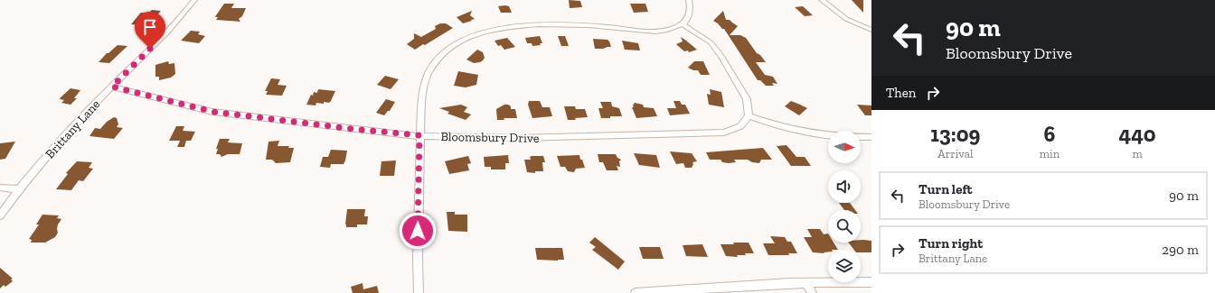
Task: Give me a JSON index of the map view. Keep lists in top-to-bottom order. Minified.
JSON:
{"streets":{"street":["Brittany Lane","Bloomsbury Drive"]},"crossings":[["Brittany Lane","Bloomsbury Drive"]],"north":"right","page":{"turn":["90 m","Bloomsbury Drive"],"then":"Then","eta":["13:09","Arrival","6","min","440","m"],"list":[{"name":"Turn left","note":"Bloomsbury Drive","value":"90 m"},{"name":"Turn right","note":"Brittany Lane","value":"290 m"}]}}
